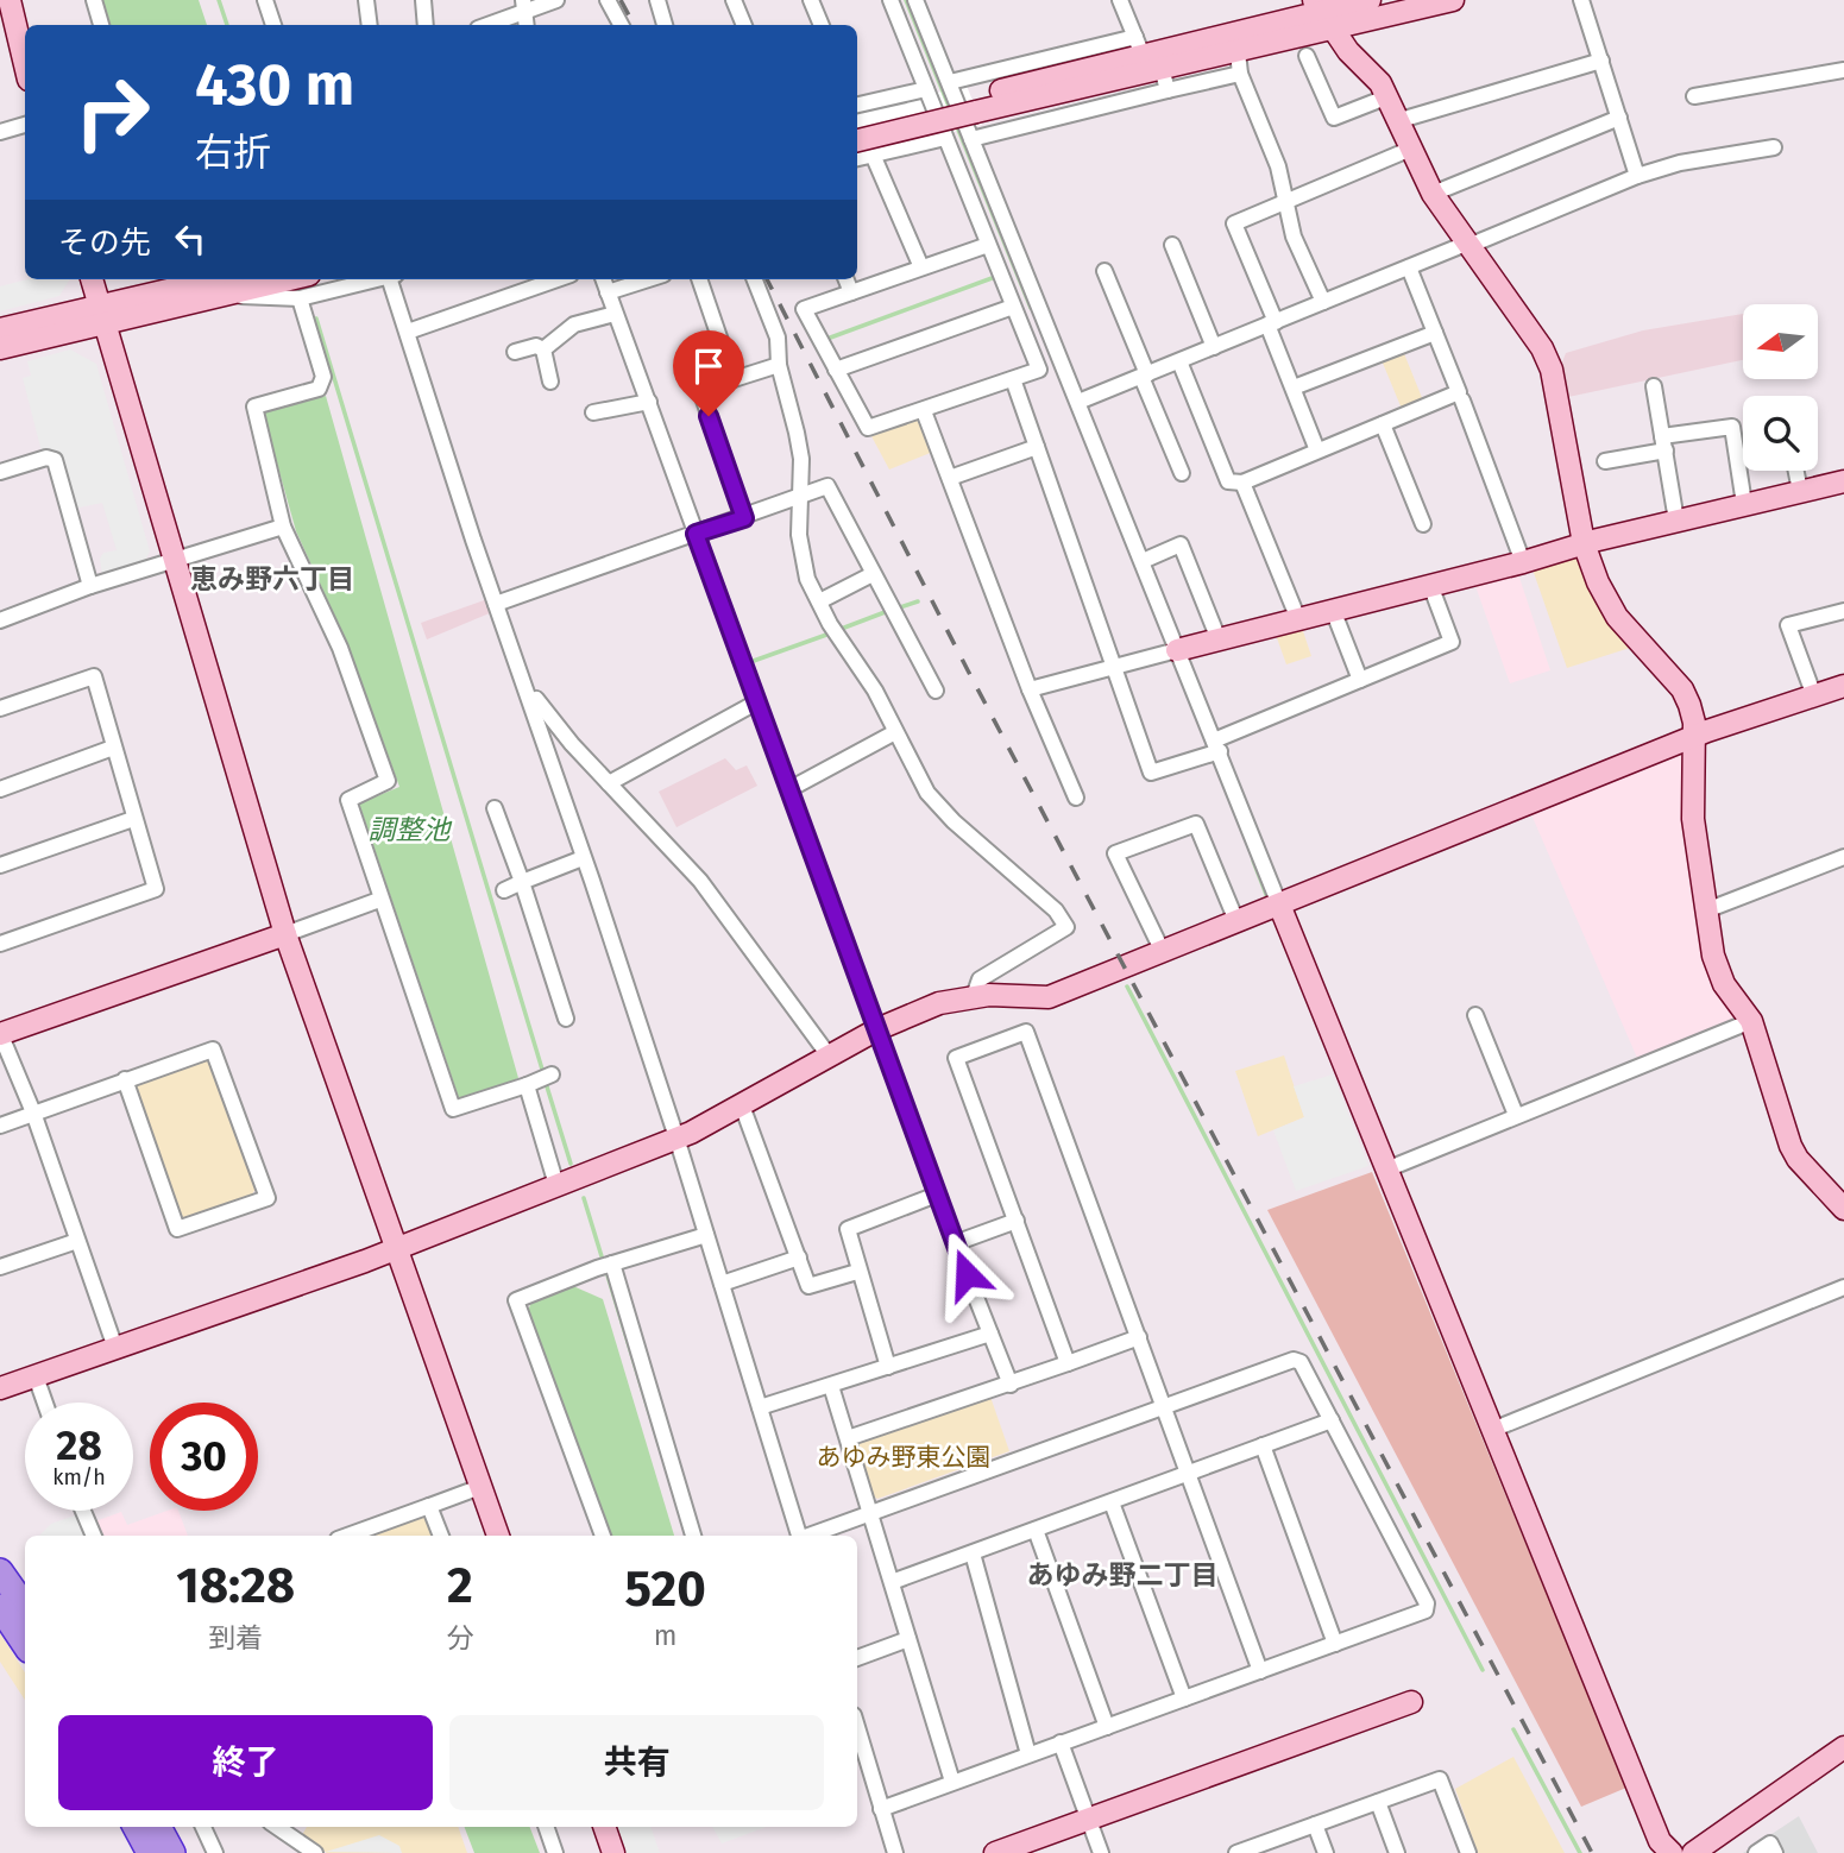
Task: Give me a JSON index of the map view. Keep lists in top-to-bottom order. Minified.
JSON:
{"districts":["恵み野六丁目","あゆみ野二丁目"],"water":["調整池"],"parks":["あゆみ野東公園"],"north":"left","page":{"turn":["430 m","右折"],"then":"その先","speed":"28 km/h","limit":"30","eta":["18:28","到着","2","分","520","m"],"buttons":["終了","共有"]}}
